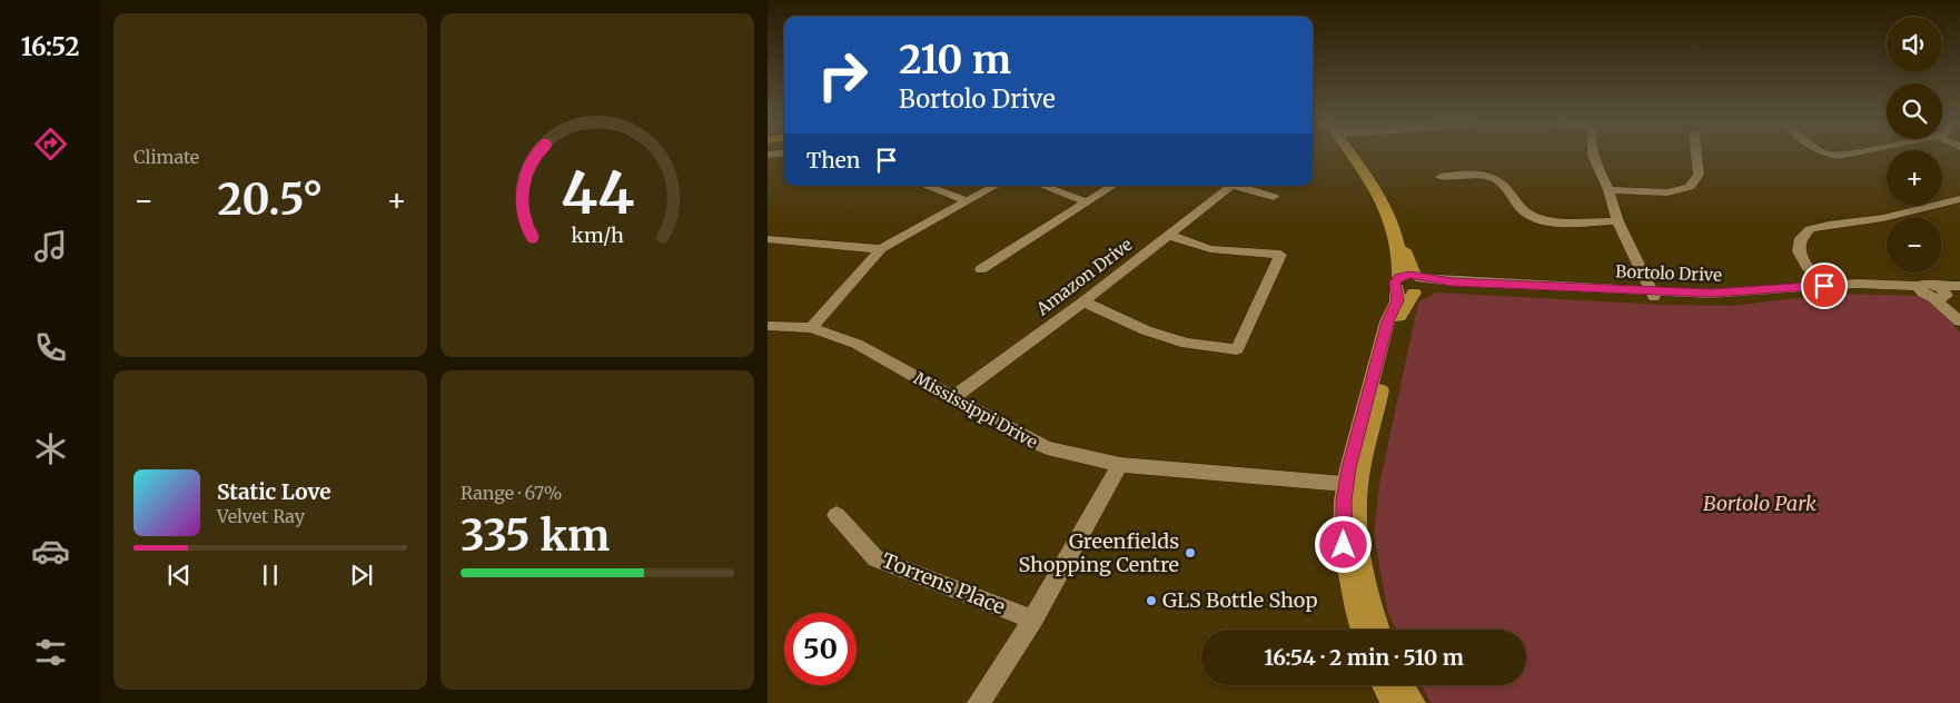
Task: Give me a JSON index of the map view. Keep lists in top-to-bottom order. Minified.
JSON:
{"streets":{"street":["Bortolo Drive","Amazon Drive","Mississippi Drive","Torrens Place"]},"crossings":[["Amazon Drive","Mississippi Drive"]],"parks":["Bortolo Park"],"places":["Greenfields Shopping Centre","GLS Bottle Shop"],"page":{"tabs":"16:52","tile":["Climate",["Range · 67%","335 km"]],"map_buttons":["+","−"],"turn":["210 m","Bortolo Drive"],"then":"Then","heat":["−","20.5°","+"],"song":["Static Love","Velvet Ray"],"limit":"50","trip":"16:54 · 2 min · 510 m","gauge":["44","km/h"]}}
